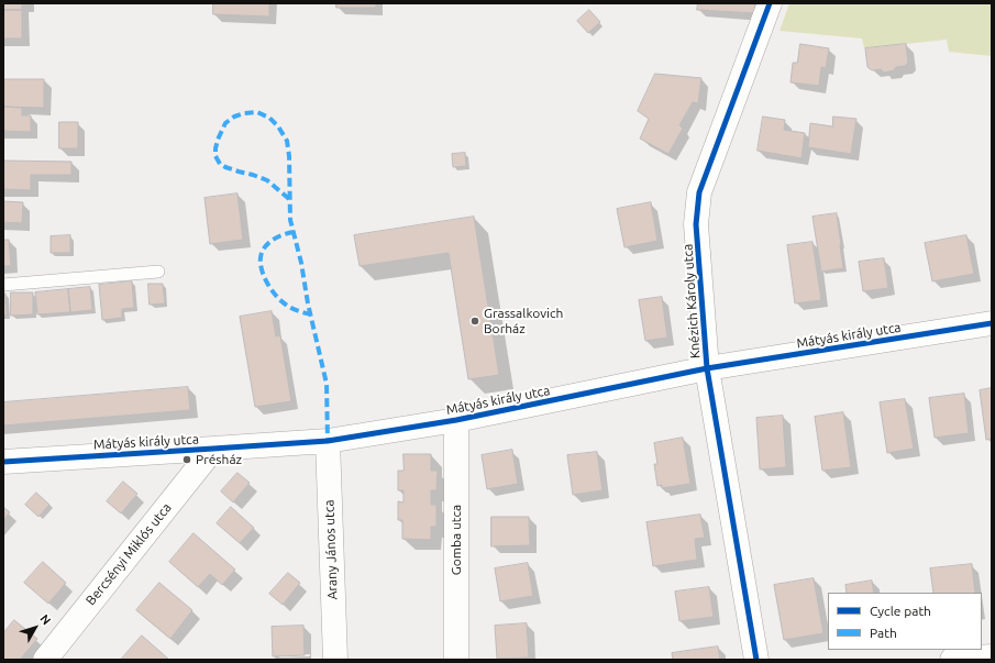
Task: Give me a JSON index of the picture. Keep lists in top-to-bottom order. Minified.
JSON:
{"streets":{"street":["Knézich Károly utca","Mátyás király utca","Gomba utca","Arany János utca","Bercsényi Miklós utca"]},"crossings":[["Knézich Károly utca","Mátyás király utca"],["Mátyás király utca","Gomba utca"],["Mátyás király utca","Arany János utca"],["Mátyás király utca","Bercsényi Miklós utca"]],"places":["Grassalkovich Borház","Présház"],"legend":["Cycle path","Path"],"north":"top right"}
